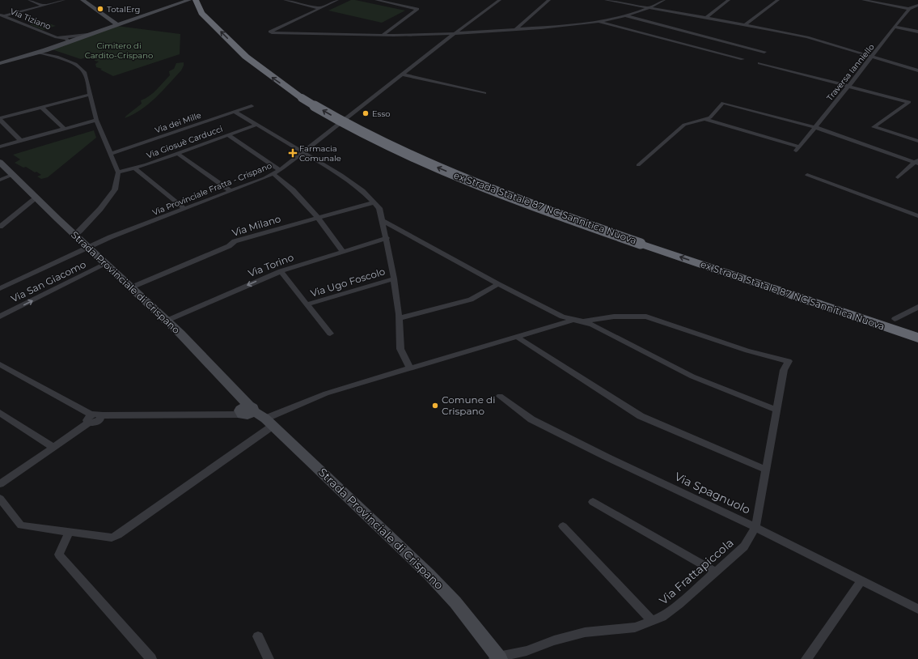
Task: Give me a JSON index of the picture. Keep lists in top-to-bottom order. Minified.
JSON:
{"streets":{"highway":["ex Strada Statale 87 NC Sannitica Nuova"],"street":["Via Tiziano","Traversa Ianniello","Via dei Mille","Via Giosuè Carducci","Via Provinciale Fratta - Crispano","Via Milano","Via Torino","Via San Giacomo","Strada Provinciale di Crispano","Via Ugo Foscolo","Via Spagnuolo","Via Frattapiccola"]},"crossings":[["Via Provinciale Fratta - Crispano","Strada Provinciale di Crispano"],["Via Milano","Strada Provinciale di Crispano"],["Via Torino","Strada Provinciale di Crispano"],["Via San Giacomo","Strada Provinciale di Crispano"],["Strada Provinciale di Crispano","Via Frattapiccola"],["Via Spagnuolo","Via Frattapiccola"]],"one_way":["ex Strada Statale 87 NC Sannitica Nuova","Via Torino","Via San Giacomo"],"parks":["Cimitero di Cardito-Crispano"],"places":{"other":["TotalErg","Esso","Comune di Crispano"],"health":["Farmacia Comunale"]}}
